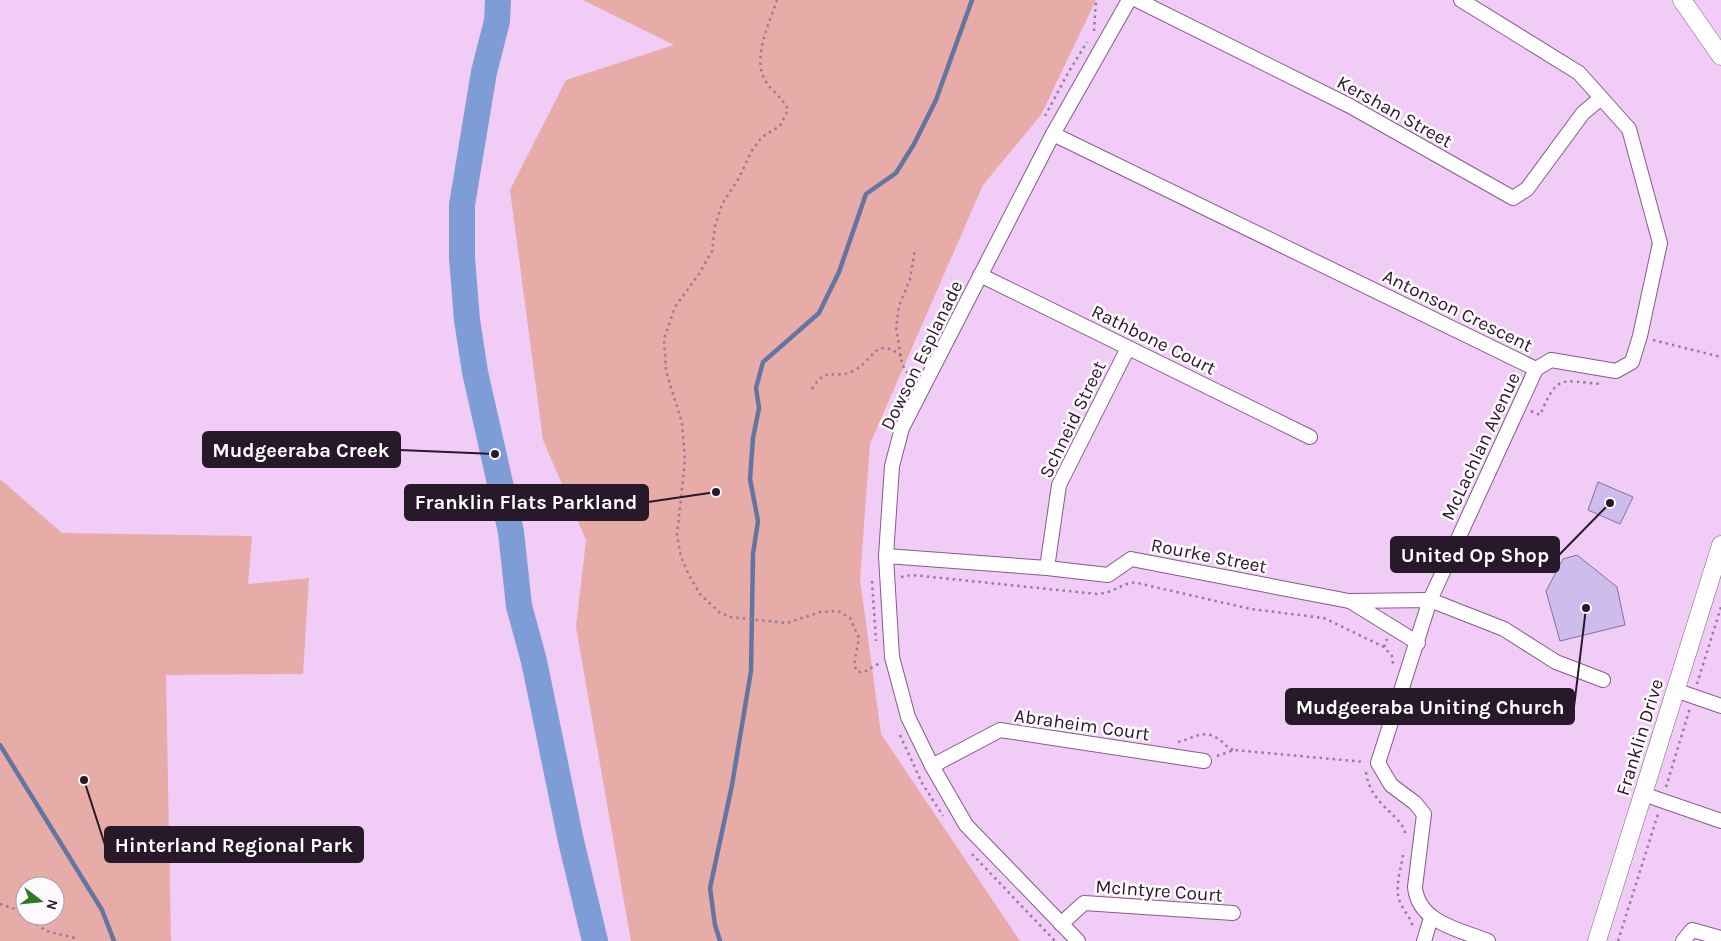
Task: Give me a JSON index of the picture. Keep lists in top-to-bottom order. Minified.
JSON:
{"streets":{"main road":["Franklin Drive"],"street":["Kershan Street","Antonson Crescent","Rathbone Court","Dowson Esplanade","Schneid Street","McLachlan Avenue","Rourke Street","Abraheim Court","McIntyre Court"]},"crossings":[["Kershan Street","Antonson Crescent"],["Antonson Crescent","Dowson Esplanade"],["Antonson Crescent","McLachlan Avenue"],["Rathbone Court","Dowson Esplanade"],["Rathbone Court","Schneid Street"],["Dowson Esplanade","Rourke Street"],["Dowson Esplanade","Abraheim Court"],["Dowson Esplanade","McIntyre Court"],["Schneid Street","Rourke Street"],["McLachlan Avenue","Rourke Street"]],"places":["Mudgeeraba Creek","Franklin Flats Parkland","United Op Shop","Mudgeeraba Uniting Church","Hinterland Regional Park"],"north":"right"}
